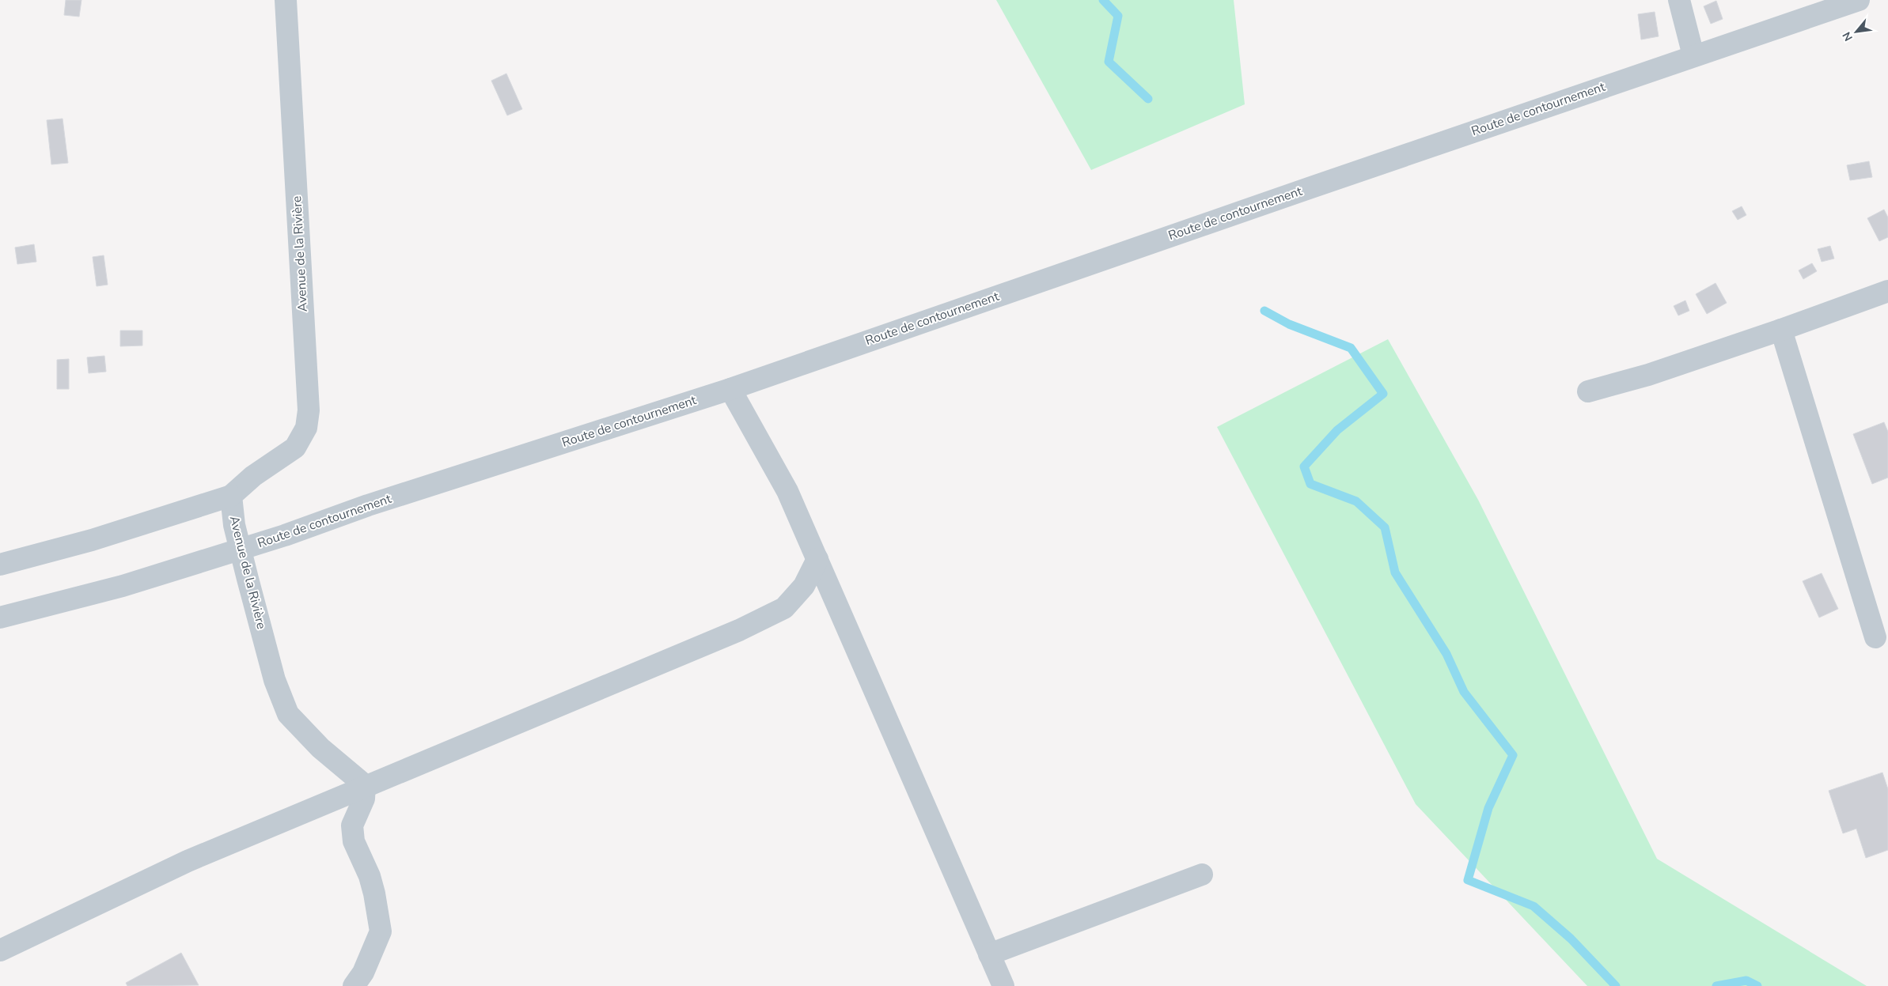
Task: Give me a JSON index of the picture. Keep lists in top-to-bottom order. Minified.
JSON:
{"streets":{"street":["Route de contournement","Avenue de la Rivière"]},"crossings":[["Route de contournement","Avenue de la Rivière"]],"north":"bottom left"}
